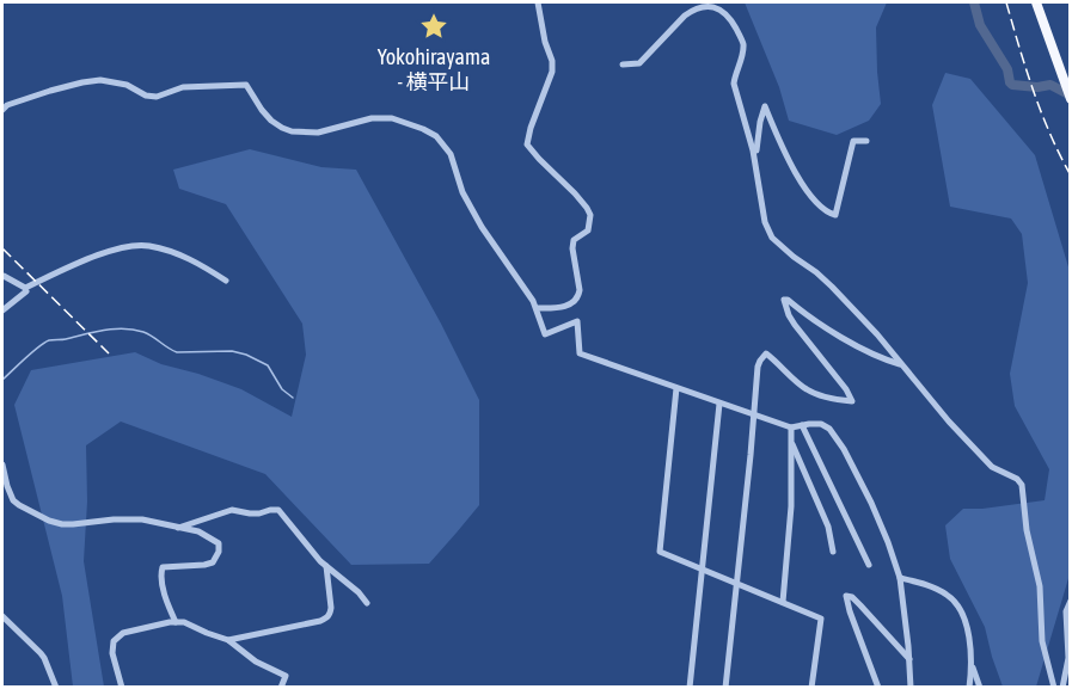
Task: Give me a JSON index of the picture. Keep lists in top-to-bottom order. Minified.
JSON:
{"places":{"place":["Yokohirayama - 横平山"]}}
